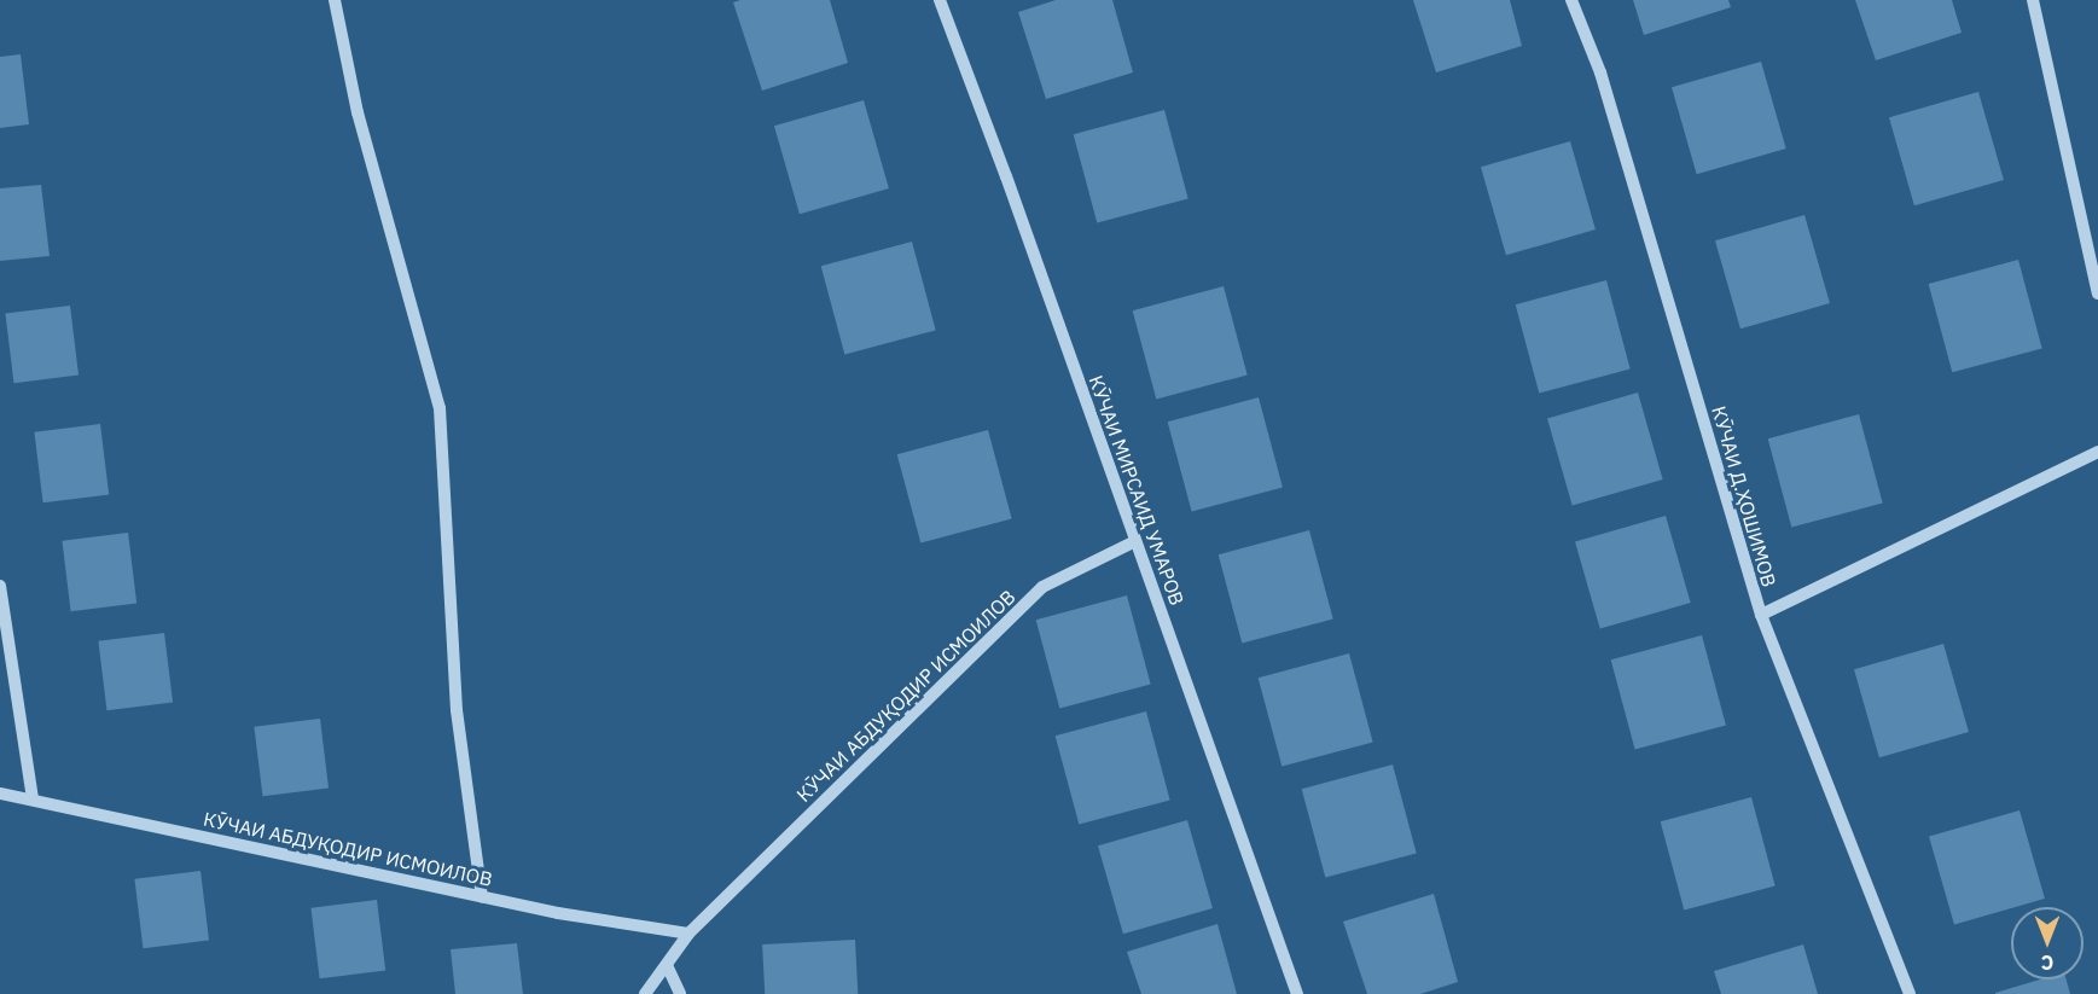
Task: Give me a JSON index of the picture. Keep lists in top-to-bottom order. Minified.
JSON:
{"streets":{"street":["КӮЧАИ МИРСАИД УМАРОВ","КӮЧАИ Д.ҲОШИМОВ","КӮЧАИ АБДУҚОДИР ИСМОИЛОВ"]},"crossings":[["КӮЧАИ МИРСАИД УМАРОВ","КӮЧАИ АБДУҚОДИР ИСМОИЛОВ"]],"north":"bottom"}
